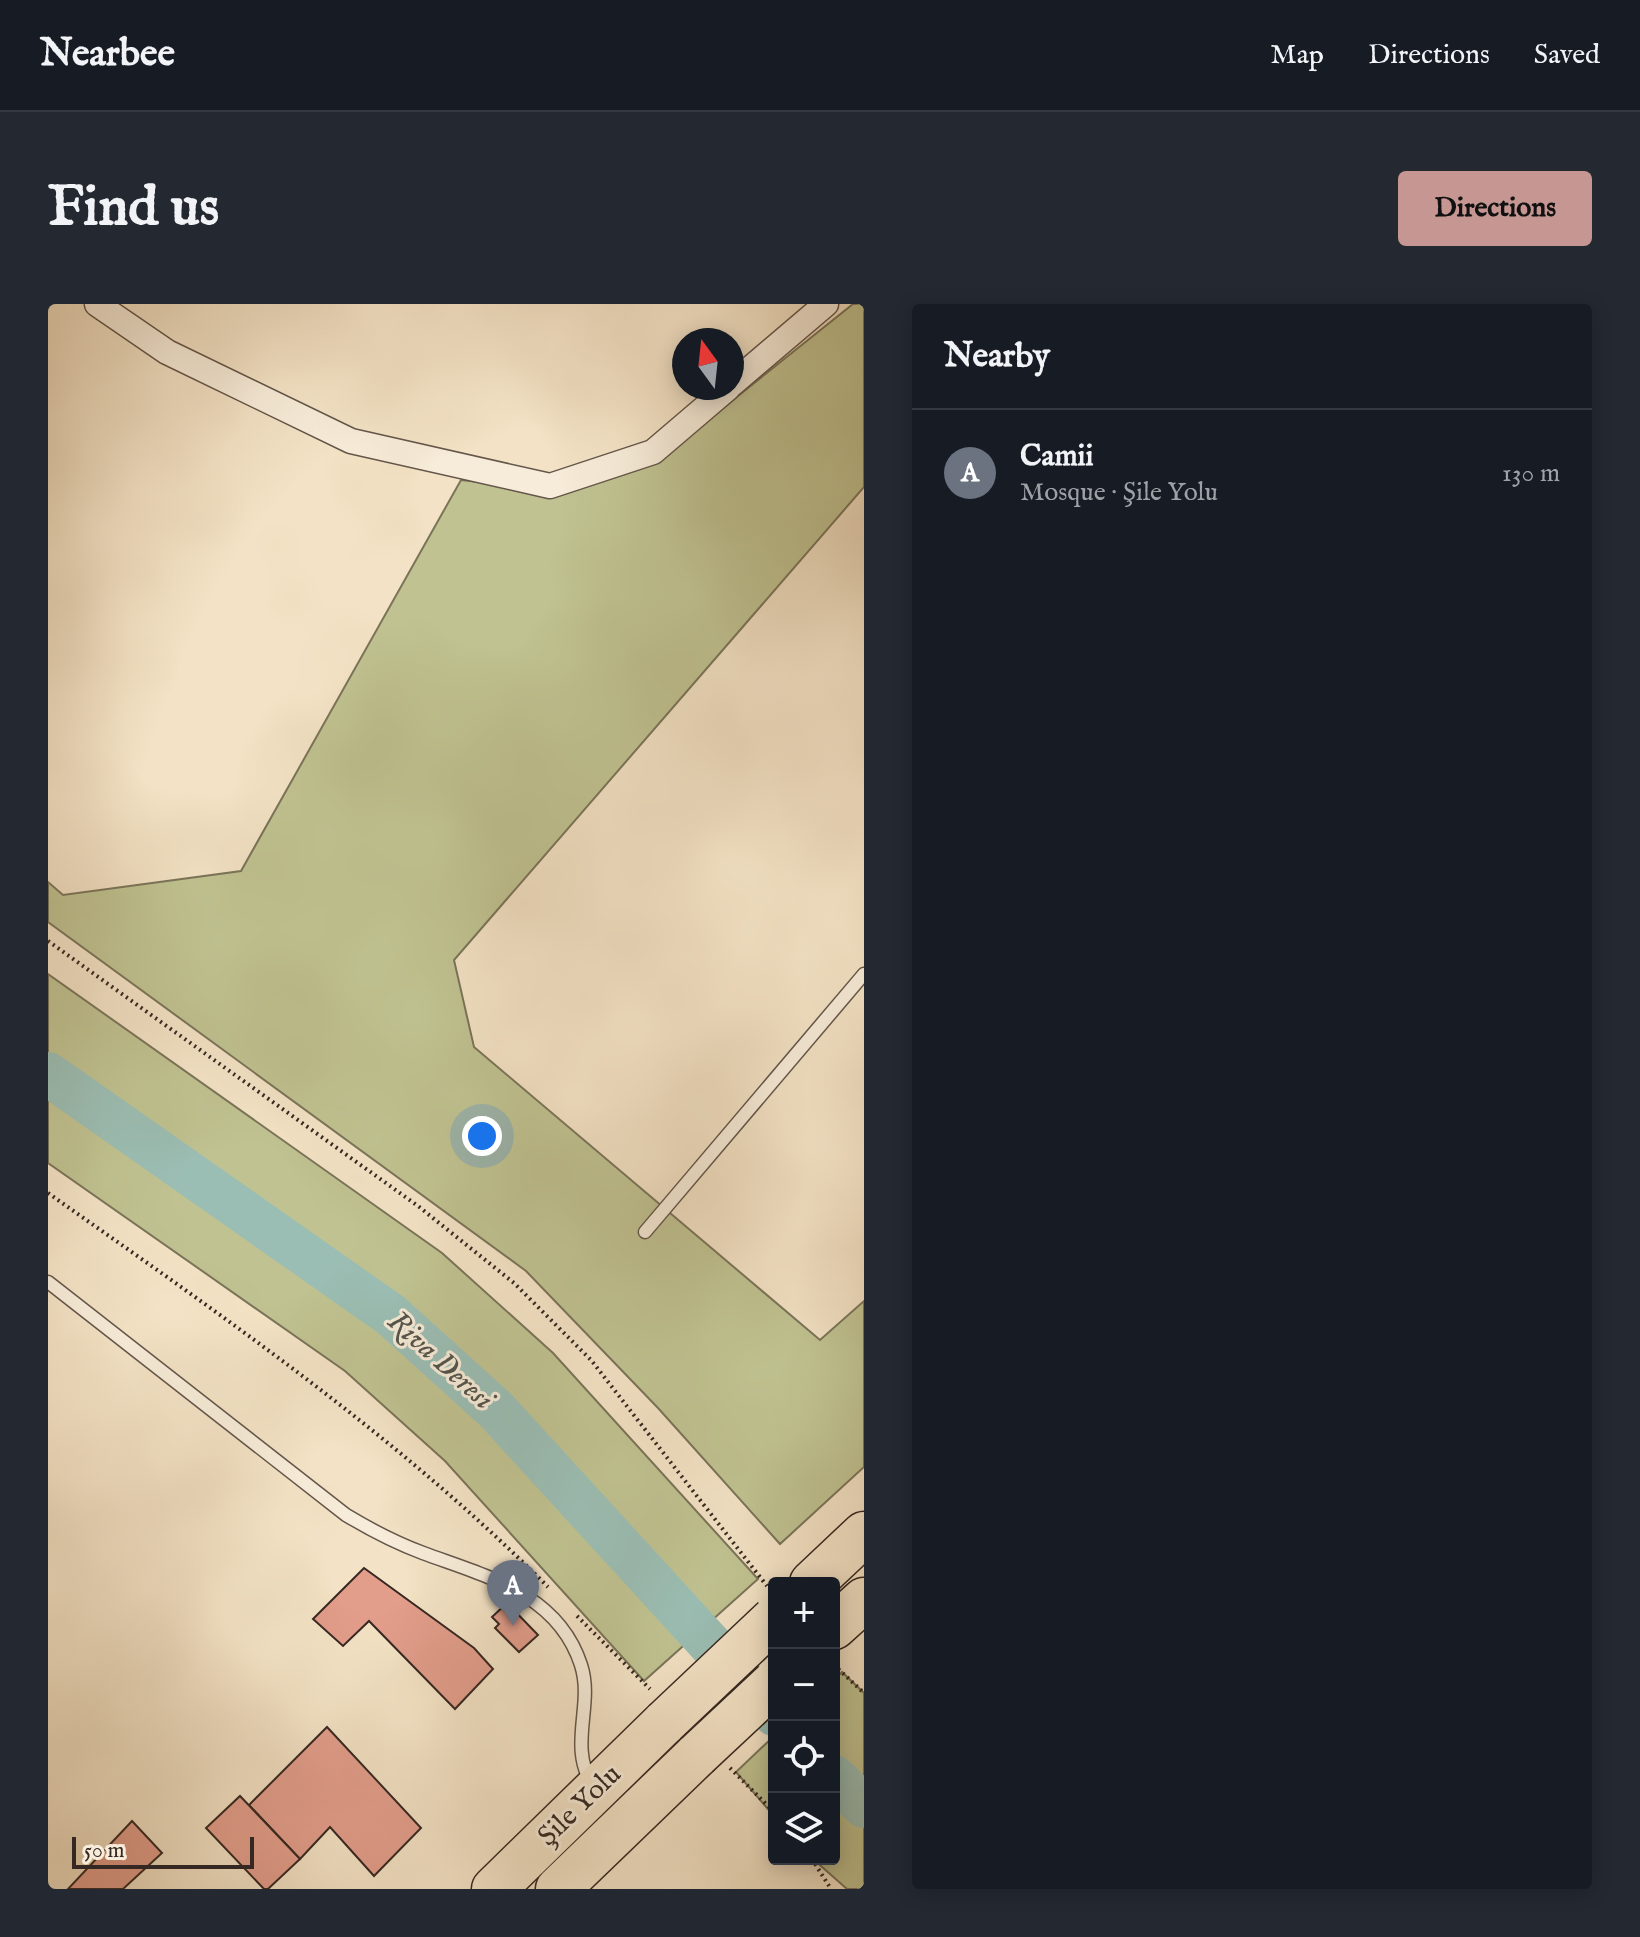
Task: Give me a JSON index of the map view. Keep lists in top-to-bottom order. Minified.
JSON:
{"streets":{"highway":["Şile Yolu"]},"water":["Riva Deresi"],"scale_bar":"50 m","north":"top","page":{"header":"Nearbee","nav":["Map","Directions","Saved"],"buttons":"Directions","title":"Find us","heading":"Nearby","list":[{"mark":"A","name":"Camii","note":"Mosque · Şile Yolu","value":"130 m"}],"pins":"A","map_buttons":["+","−"],"scale":"50 m"}}
